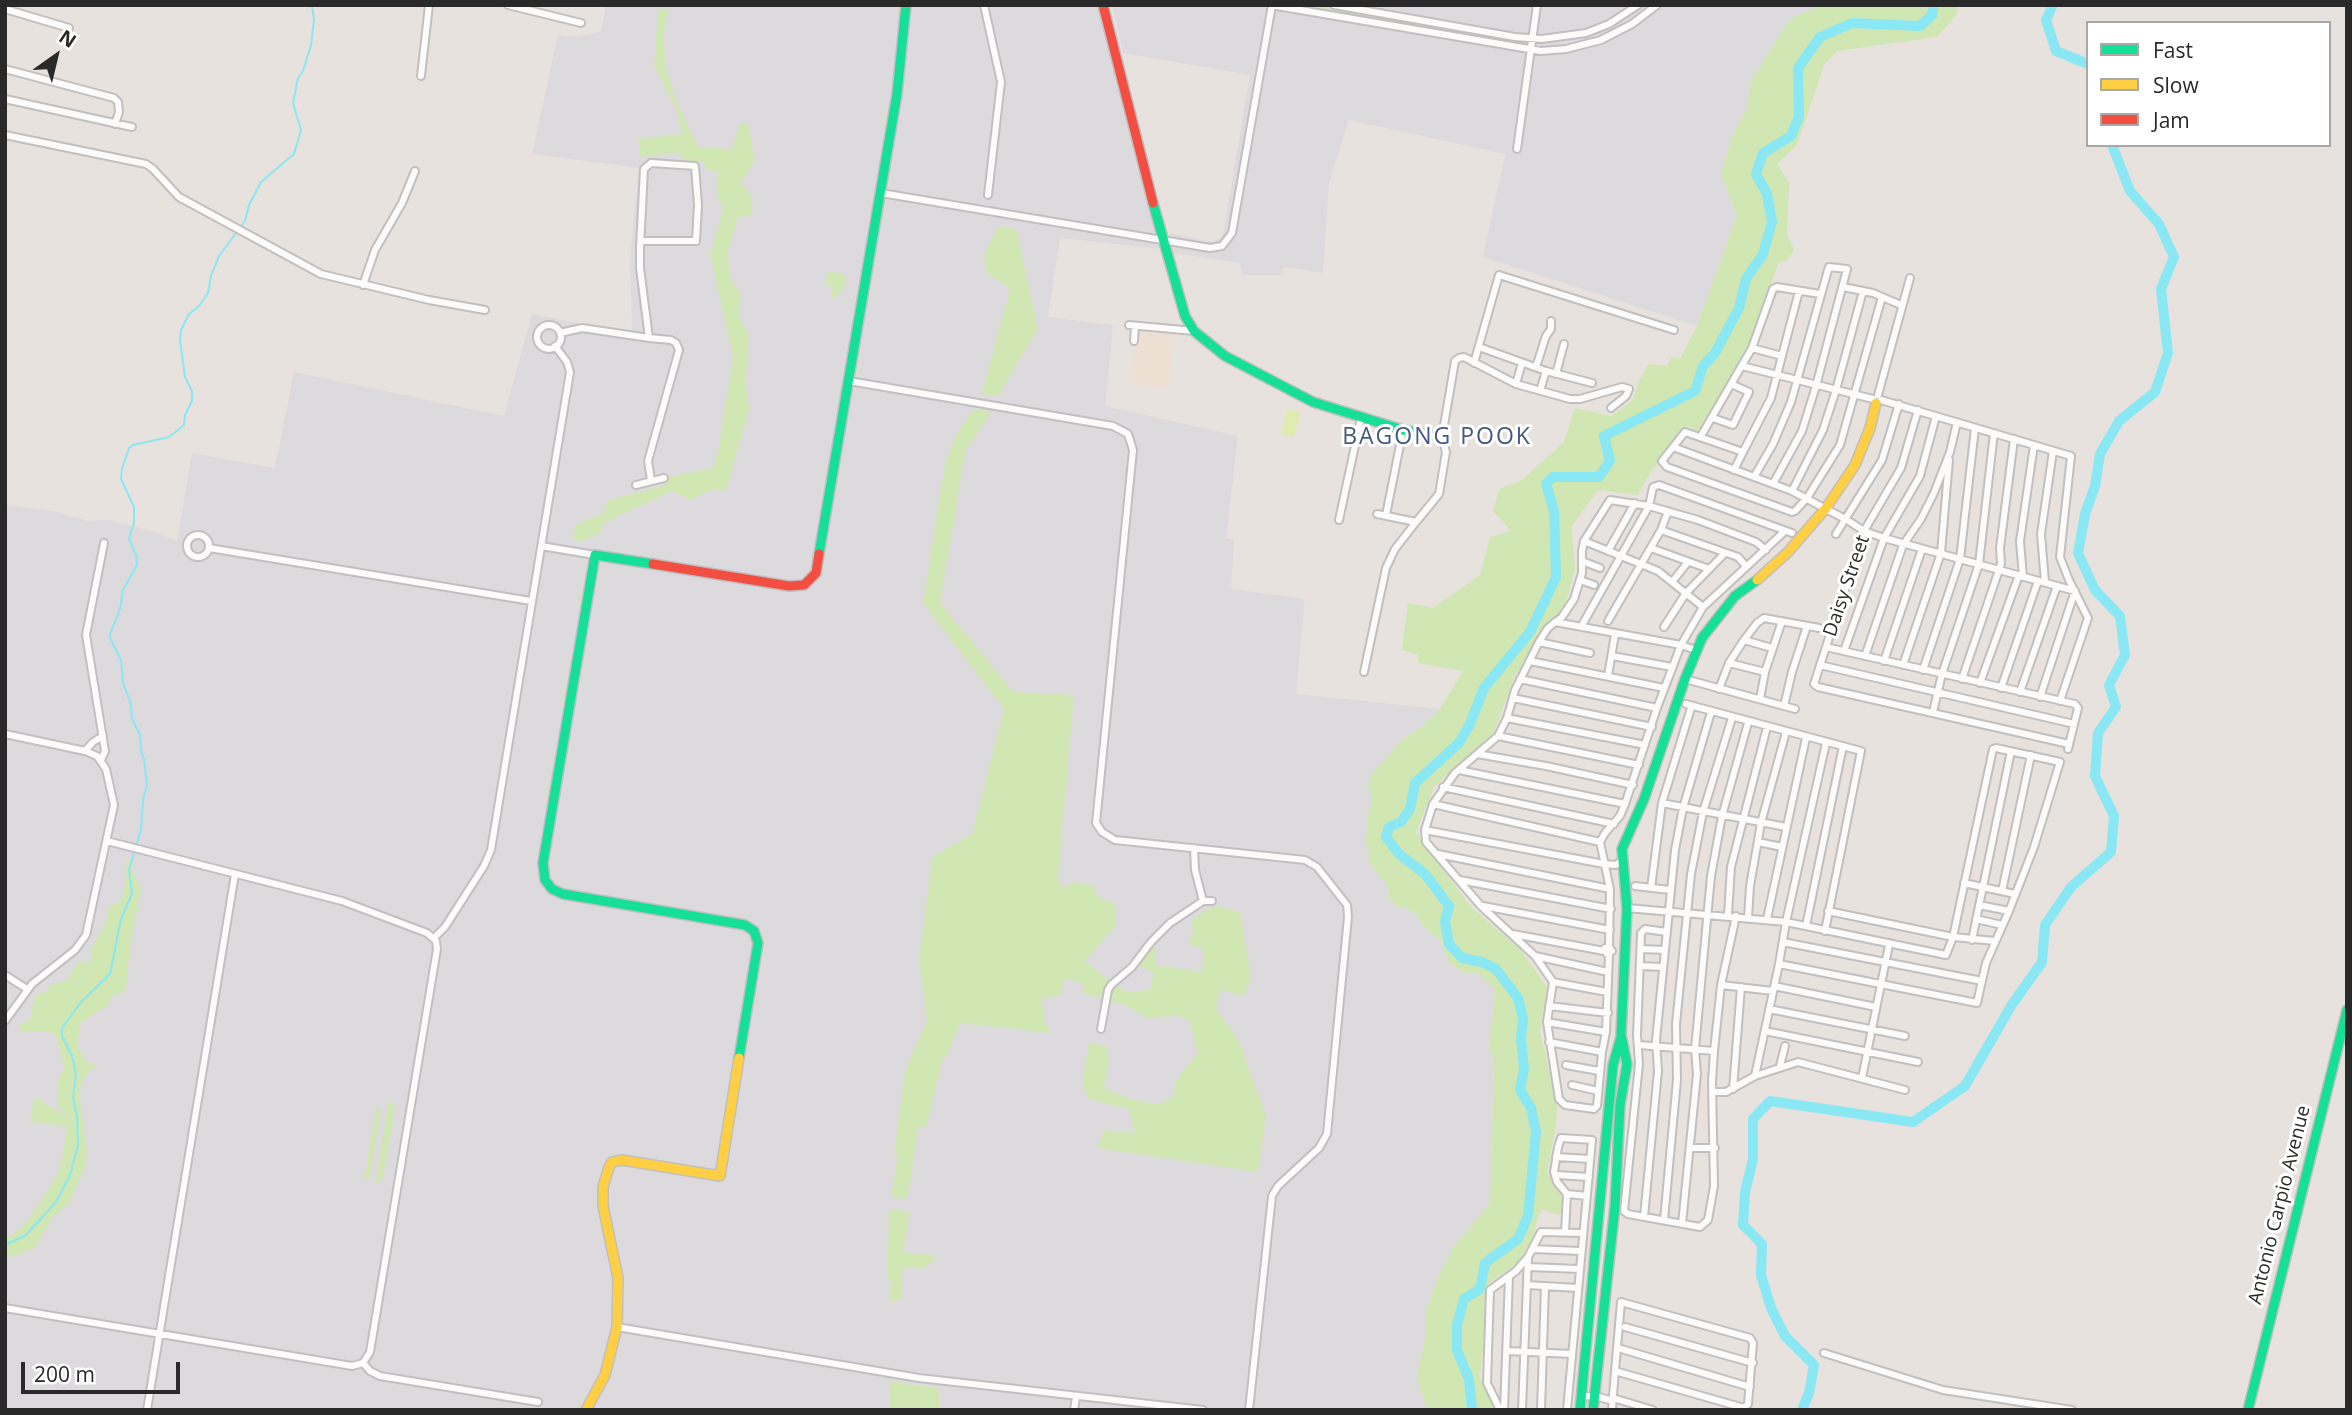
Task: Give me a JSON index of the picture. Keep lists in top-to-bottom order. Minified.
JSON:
{"streets":{"street":["Daisy Street","Antonio Carpio Avenue"]},"districts":["BAGONG POOK"],"legend":["Fast","Slow","Jam"],"scale_bar":"200 m","north":"top right"}
